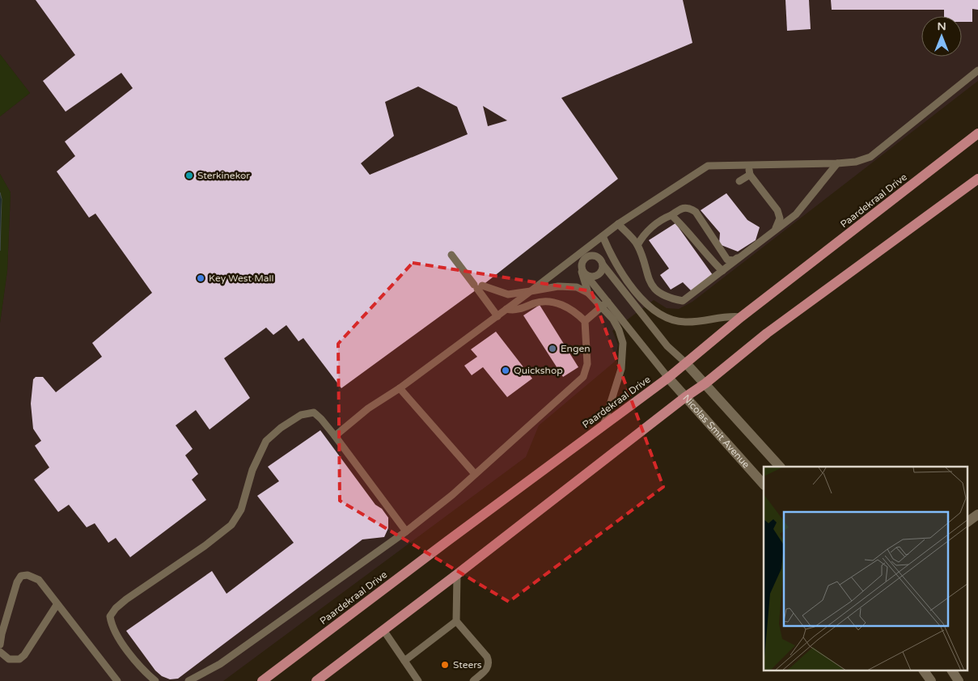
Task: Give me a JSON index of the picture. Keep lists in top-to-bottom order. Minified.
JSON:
{"streets":{"main road":["Paardekraal Drive"],"street":["Nicolas Smit Avenue"]},"crossings":[["Paardekraal Drive","Nicolas Smit Avenue"]],"places":["Sterkinekor","Key West Mall","Engen","Quickshop","Steers"],"north":"top"}
